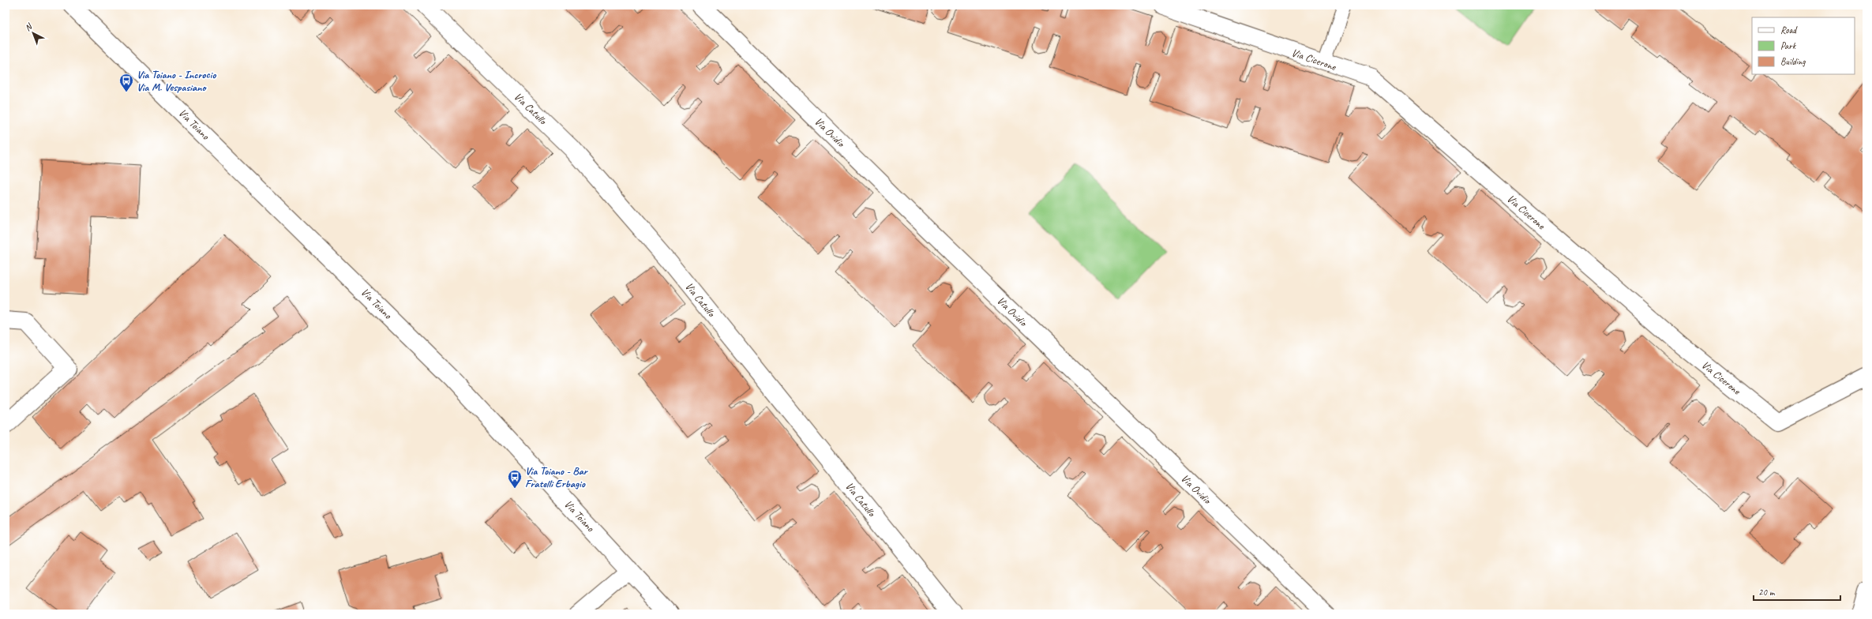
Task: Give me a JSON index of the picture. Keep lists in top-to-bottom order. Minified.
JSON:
{"streets":{"street":["Via Cicerone","Via Catullo","Via Toiano","Via Ovidio"]},"places":{"bus stop":["Via Toiano - Incrocio Via M. Vespasiano","Via Toiano - Bar Fratelli Erbagio"]},"legend":["Road","Park","Building"],"scale_bar":"20 m","north":"top left"}
